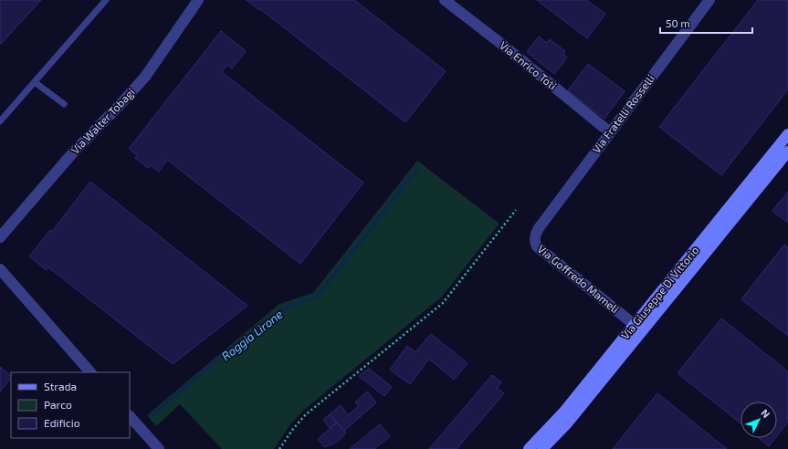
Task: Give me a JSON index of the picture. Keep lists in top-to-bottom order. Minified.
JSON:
{"streets":{"main road":["Via Giuseppe Di Vittorio"],"street":["Via Enrico Toti","Via Fratelli Rosselli","Via Walter Tobagi","Via Goffredo Mameli"]},"crossings":[["Via Enrico Toti","Via Fratelli Rosselli"],["Via Fratelli Rosselli","Via Goffredo Mameli"],["Via Goffredo Mameli","Via Giuseppe Di Vittorio"]],"water":["Roggia Lirone"],"legend":["Strada","Parco","Edificio"],"scale_bar":"50 m","north":"top right"}
